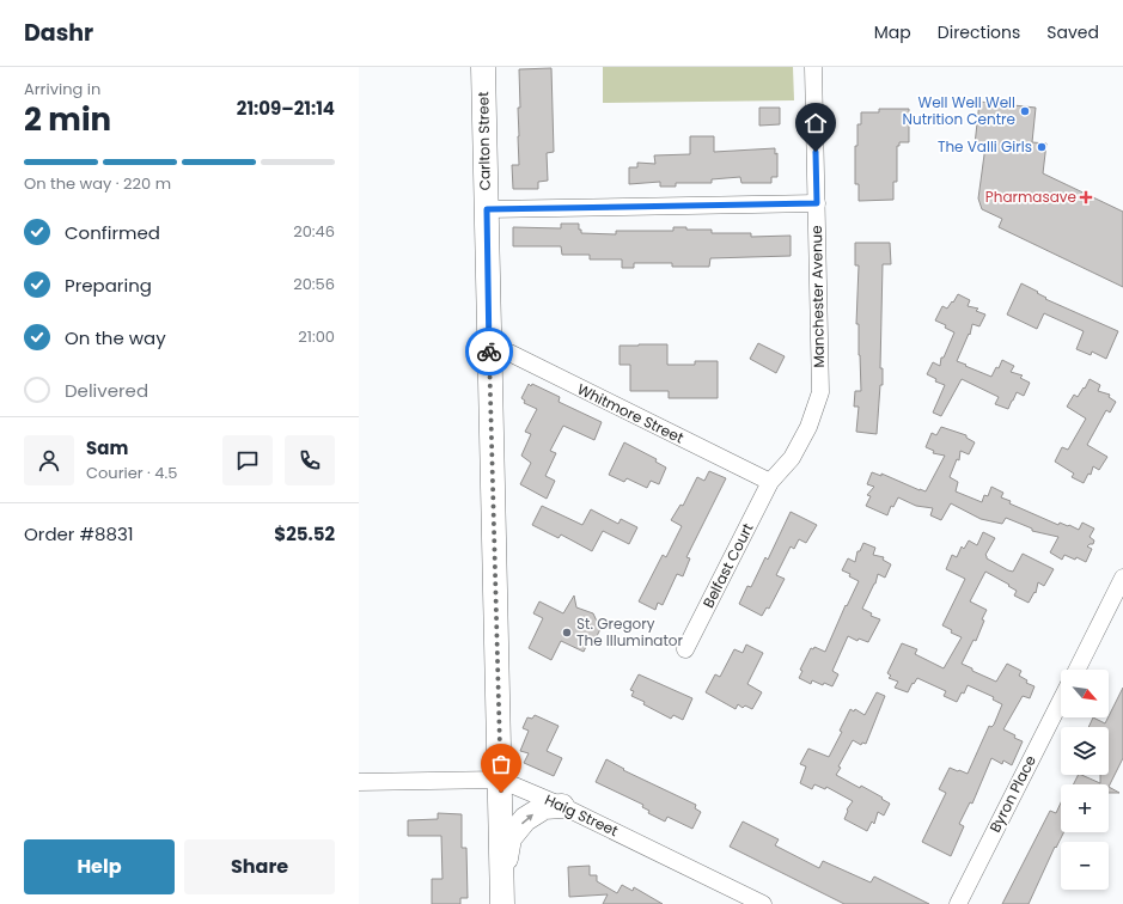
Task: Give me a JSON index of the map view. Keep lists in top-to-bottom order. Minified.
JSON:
{"streets":{"main road":["Carlton Street"],"street":["Manchester Avenue","Whitmore Street","Belfast Court","Byron Place","Haig Street"]},"crossings":[["Carlton Street","Whitmore Street"],["Carlton Street","Haig Street"],["Manchester Avenue","Whitmore Street"],["Manchester Avenue","Belfast Court"],["Whitmore Street","Belfast Court"]],"places":{"other":["Well Well Well Nutrition Centre","The Valli Girls","St. Gregory The Illuminator"],"health":["Pharmasave"]},"north":"bottom right","page":{"header":"Dashr","nav":["Map","Directions","Saved"],"heading":["2 min","Arriving in","21:09–21:14"],"panel":["Sam","Courier · 4.5","Order #8831","$25.52"],"bar":"On the way · 220 m","list":[["Confirmed","20:46"],["Preparing","20:56"],["On the way","21:00"],"Delivered"],"map_buttons":["+","−"],"buttons":["Help","Share"]}}
